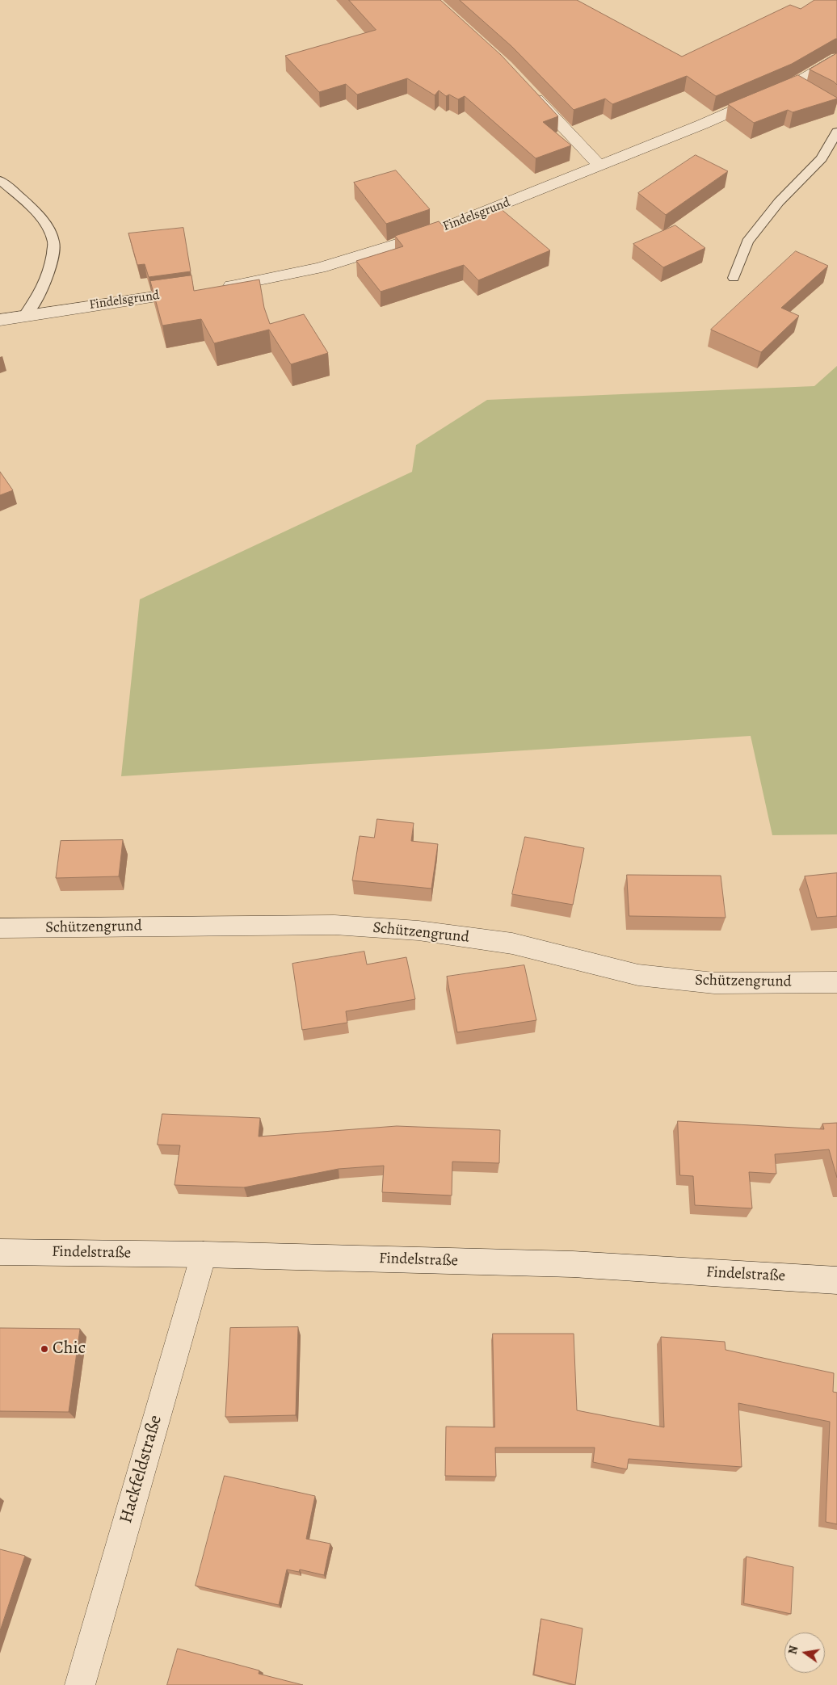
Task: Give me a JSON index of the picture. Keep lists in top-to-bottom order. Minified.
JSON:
{"streets":{"street":["Findelsgrund","Schützengrund","Findelstraße","Hackfeldstraße"]},"crossings":[["Findelstraße","Hackfeldstraße"]],"places":["Chic"],"north":"left"}
